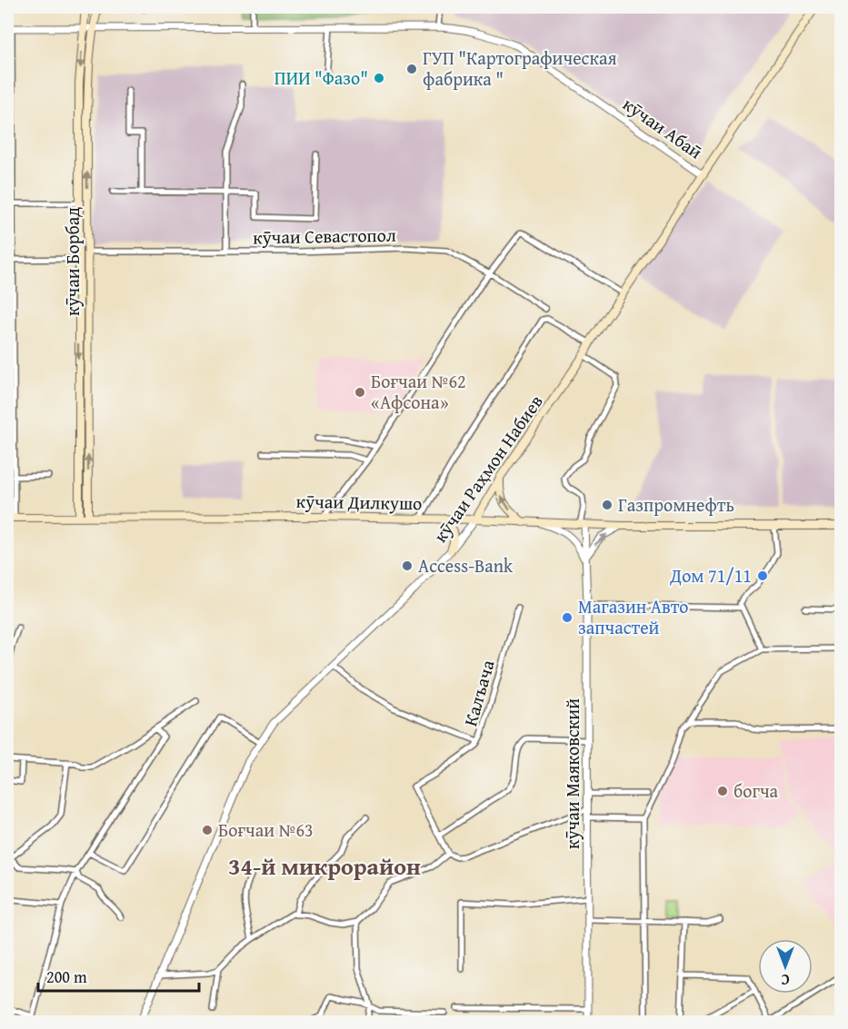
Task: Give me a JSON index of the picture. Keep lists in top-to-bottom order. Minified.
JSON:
{"streets":{"main road":["кӯчаи Борбад","кӯчаи Раҳмон Набиев","кӯчаи Дилкушо"],"street":["кӯчаи Абаӣ","кӯчаи Севастопол","Калъача","кӯчаи Маяковский"]},"crossings":[["кӯчаи Абаӣ","кӯчаи Борбад"],["кӯчаи Абаӣ","кӯчаи Раҳмон Набиев"],["кӯчаи Севастопол","кӯчаи Борбад"],["кӯчаи Борбад","кӯчаи Дилкушо"],["кӯчаи Раҳмон Набиев","кӯчаи Дилкушо"],["кӯчаи Дилкушо","кӯчаи Маяковский"]],"districts":["34-й микрорайон"],"places":["ГУП \"Картографическая фабрика \"","ПИИ \"Фазо\"","Боғчаи №62 «Афсона»","Газпромнефть","Access-Bank","Дом 71/11","Магазин Авто запчастей","богча","Боғчаи №63"],"scale_bar":"200 m","north":"bottom"}
